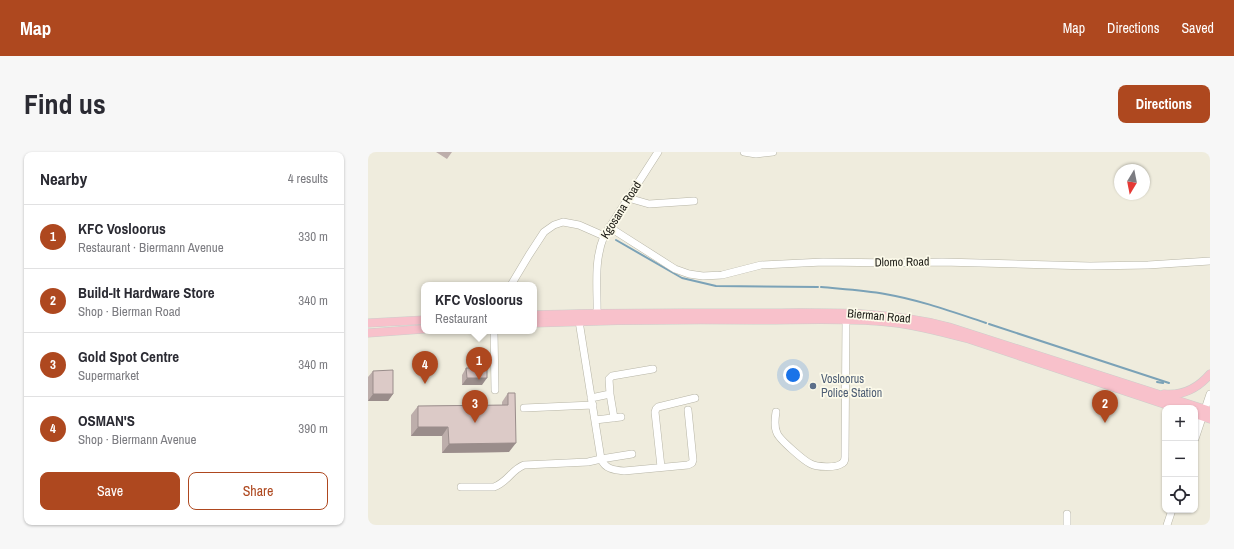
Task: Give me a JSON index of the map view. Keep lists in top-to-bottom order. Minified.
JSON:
{"streets":{"main road":["Bierman Road"],"street":["Kgosana Road","Dlomo Road"]},"crossings":[["Kgosana Road","Dlomo Road"],["Kgosana Road","Bierman Road"]],"places":["Vosloorus Police Station"],"north":"bottom","page":{"header":"Map","nav":["Map","Directions","Saved"],"title":"Find us","buttons":["Directions",["Save","Share"]],"heading":["Nearby","4 results"],"list":[{"mark":"1","name":"KFC Vosloorus","note":"Restaurant · Biermann Avenue","value":"330 m"},{"mark":"2","name":"Build-It Hardware Store","note":"Shop · Bierman Road","value":"340 m"},{"mark":"3","name":"Gold Spot Centre","note":"Supermarket","value":"340 m"},{"mark":"4","name":"OSMAN'S","note":"Shop · Biermann Avenue","value":"390 m"}],"popup":["KFC Vosloorus","Restaurant"],"pins":["1","4","2","3"],"map_buttons":["+","−"]}}
